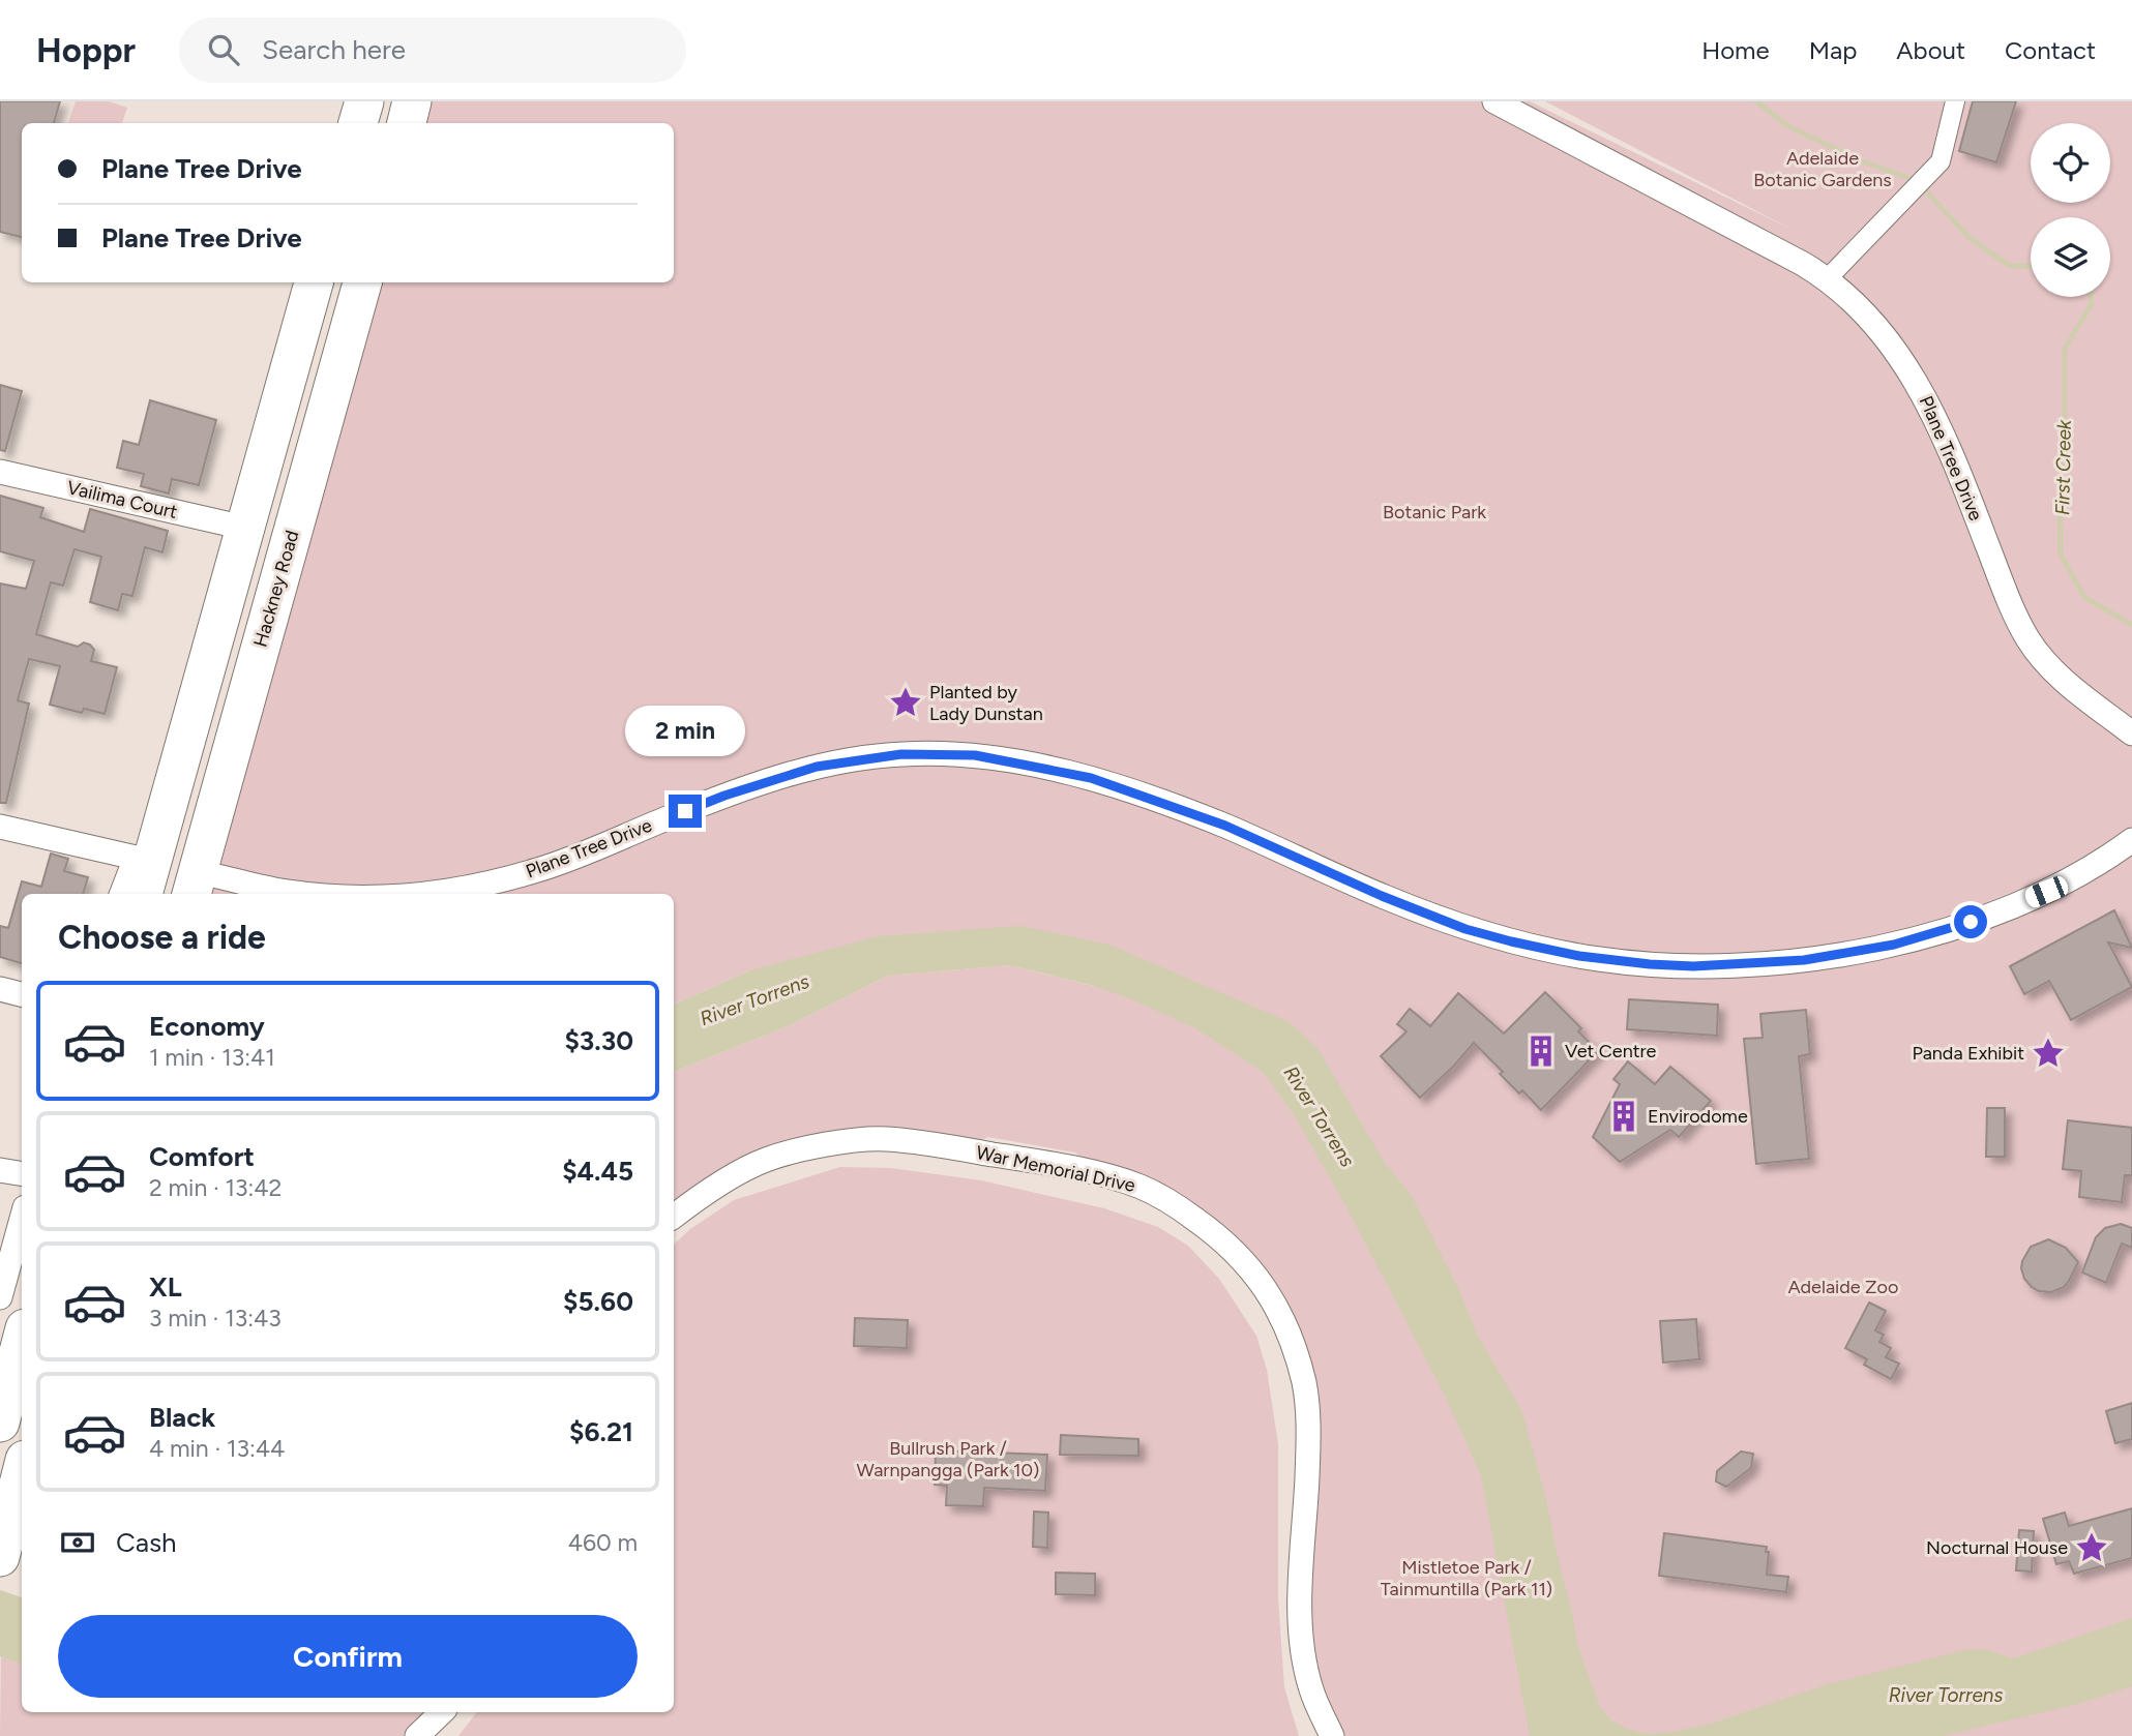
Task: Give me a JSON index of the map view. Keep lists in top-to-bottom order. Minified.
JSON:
{"streets":{"highway":["Hackney Road"],"street":["Plane Tree Drive","Vailima Court","War Memorial Drive"]},"crossings":[["Plane Tree Drive","Hackney Road"]],"water":["First Creek","River Torrens"],"parks":["Adelaide Botanic Gardens","Botanic Park","Adelaide Zoo","Bullrush Park / Warnpangga (Park 10)","Mistletoe Park / Tainmuntilla (Park 11)"],"places":{"place":["Planted by Lady Dunstan","Panda Exhibit","Nocturnal House"],"building":["Vet Centre","Envirodome"]},"page":{"header":"Hoppr","search":"Search here","nav":["Home","Map","About","Contact"],"banner":["Plane Tree Drive","Plane Tree Drive"],"bubble":"2 min","heading":"Choose a ride","list":[{"name":"Economy","note":"1 min · 13:41","value":"$3.30"},{"name":"Comfort","note":"2 min · 13:42","value":"$4.45"},{"name":"XL","note":"3 min · 13:43","value":"$5.60"},{"name":"Black","note":"4 min · 13:44","value":"$6.21"}],"pay":["Cash","460 m"],"buttons":"Confirm"}}
